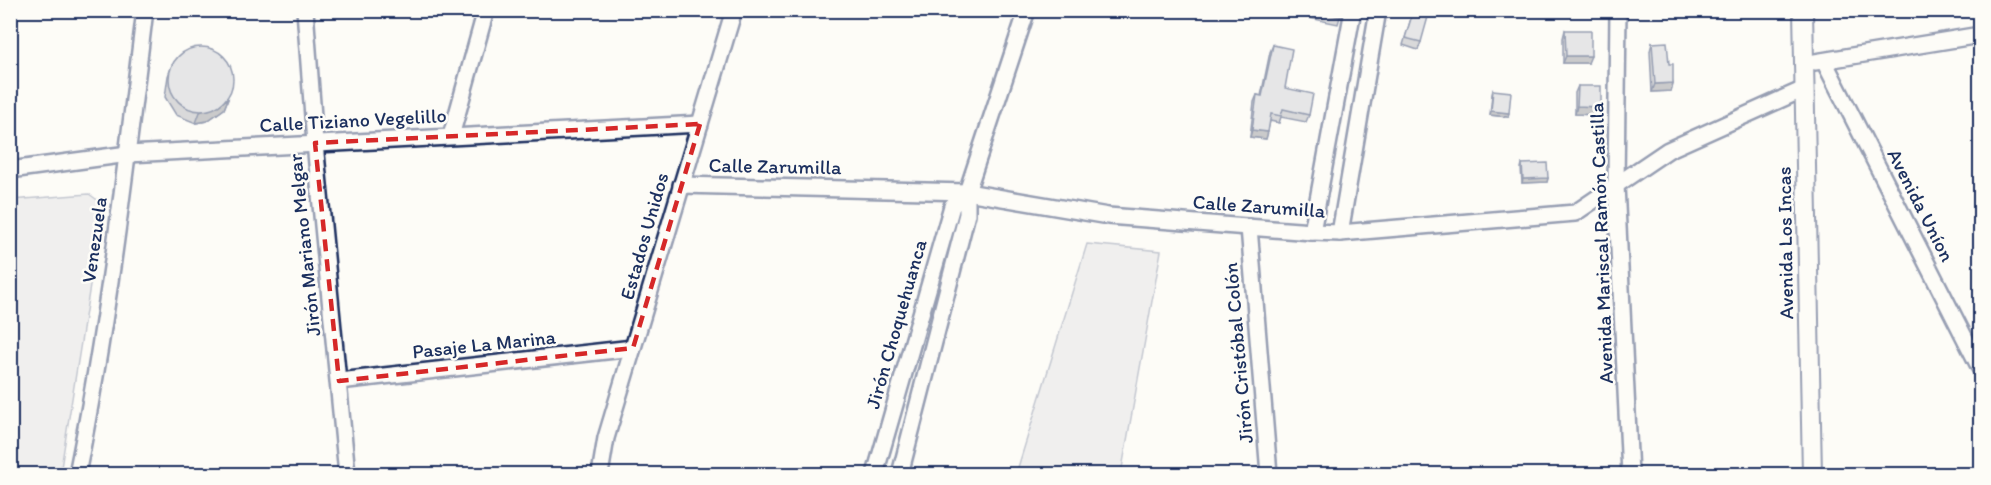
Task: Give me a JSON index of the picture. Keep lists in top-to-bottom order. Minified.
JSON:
{"streets":{"street":["Calle Tiziano Vegelillo","Calle Zarumilla","Avenida Uníon","Estados Unidos","Venezuela","Avenida Mariscal Ramón Castilla","Avenida Los Incas","Jirón Mariano Melgar","Jirón Choquehuanca","Pasaje La Marina","Jirón Cristóbal Colón"]},"crossings":[["Calle Tiziano Vegelillo","Estados Unidos"],["Calle Tiziano Vegelillo","Venezuela"],["Calle Tiziano Vegelillo","Jirón Mariano Melgar"],["Calle Zarumilla","Estados Unidos"],["Calle Zarumilla","Avenida Mariscal Ramón Castilla"],["Calle Zarumilla","Avenida Los Incas"],["Calle Zarumilla","Jirón Choquehuanca"],["Calle Zarumilla","Jirón Cristóbal Colón"],["Estados Unidos","Pasaje La Marina"],["Jirón Mariano Melgar","Pasaje La Marina"]]}
